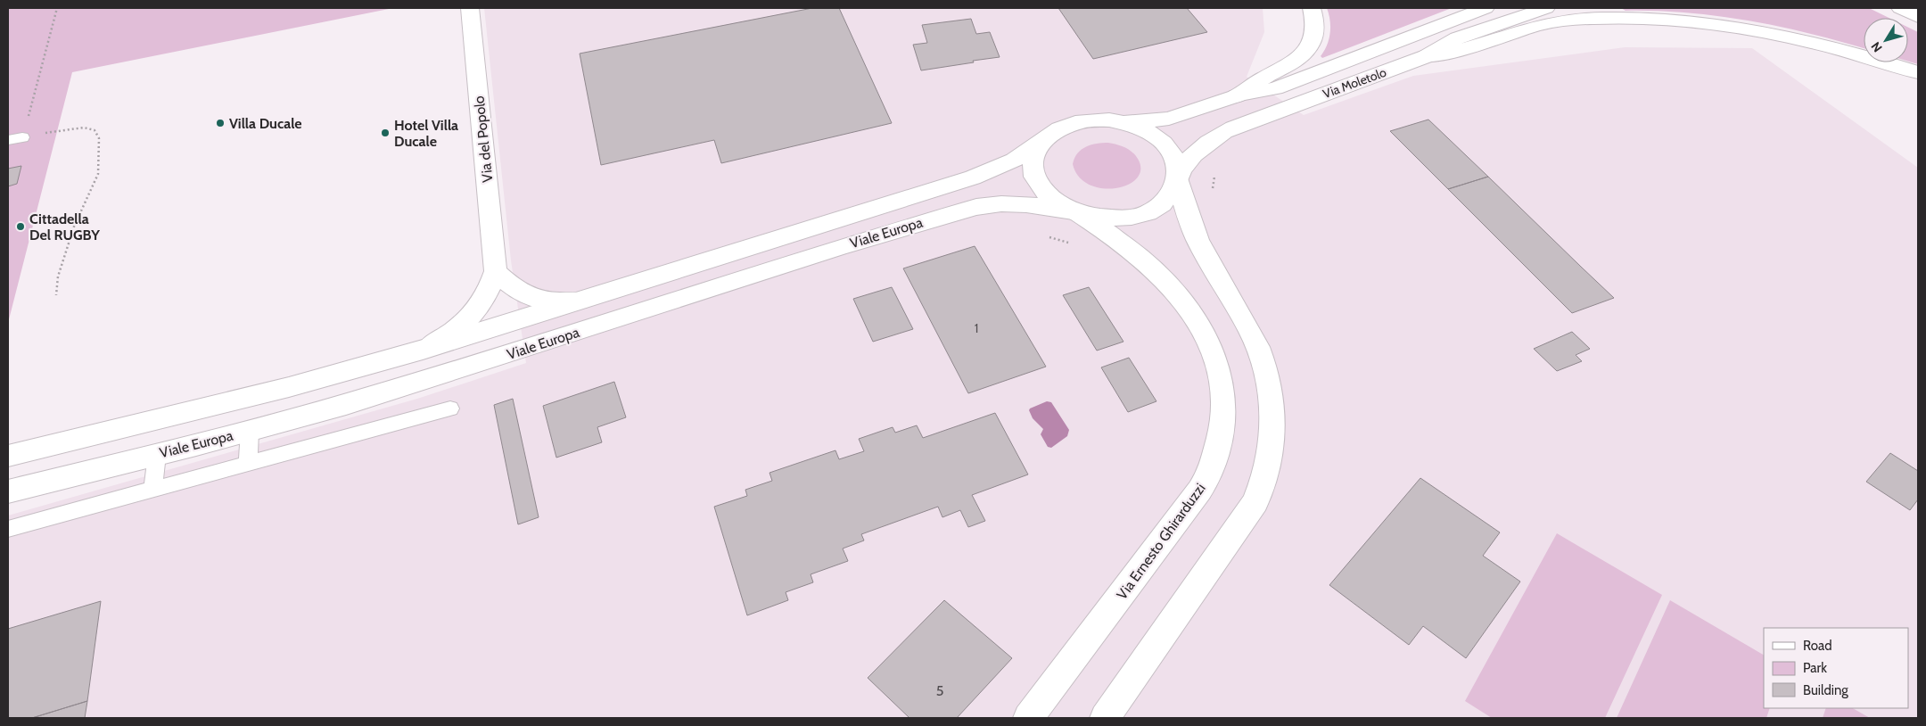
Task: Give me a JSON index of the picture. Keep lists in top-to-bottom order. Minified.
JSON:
{"streets":{"main road":["Via Moletolo","Via del Popolo","Viale Europa","Via Ernesto Ghirarduzzi"]},"crossings":[["Via Moletolo","Viale Europa"],["Via Moletolo","Via Ernesto Ghirarduzzi"],["Via del Popolo","Viale Europa"],["Viale Europa","Via Ernesto Ghirarduzzi"]],"places":["Villa Ducale","Hotel Villa Ducale","Cittadella Del RUGBY"],"house_numbers":["1","5"],"legend":["Road","Park","Building"],"north":"bottom left"}
